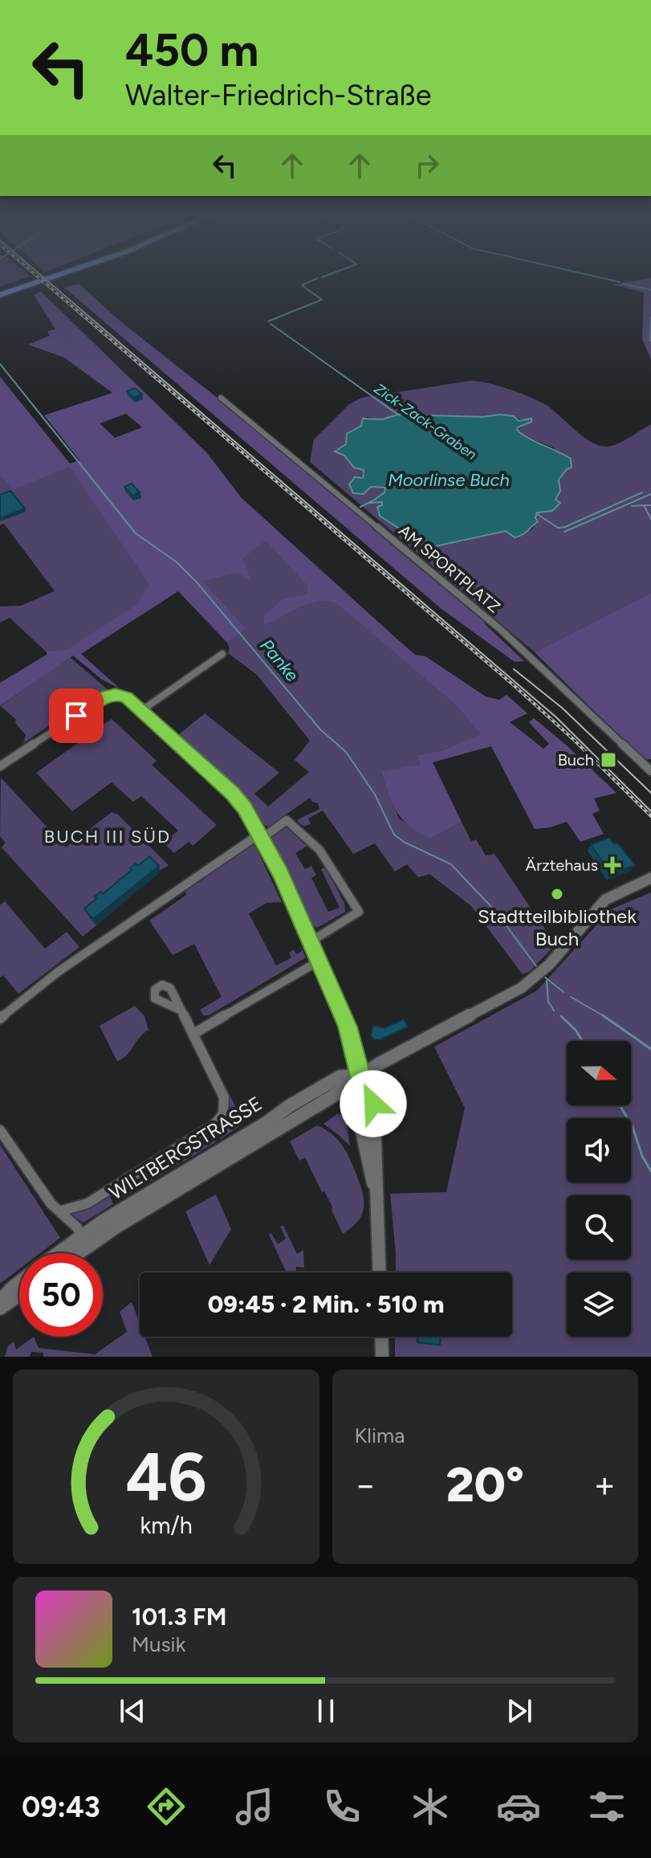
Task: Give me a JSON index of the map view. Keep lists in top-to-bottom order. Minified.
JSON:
{"streets":{"main road":["WILTBERGSTRASSE"],"street":["AM SPORTPLATZ"]},"districts":["BUCH III SÜD"],"water":["Zick-Zack-Graben","Moorlinse Buch","Panke"],"places":{"transit":["Buch"],"health":["Ärztehaus"],"other":["Stadtteilbibliothek Buch"]},"north":"right","page":{"turn":["450 m","Walter-Friedrich-Straße"],"limit":"50","trip":"09:45 · 2 Min. · 510 m","tile":"Klima","heat":["−","20°","+"],"song":["101.3 FM","Musik"],"tabs":"09:43","gauge":["46","km/h"]}}
